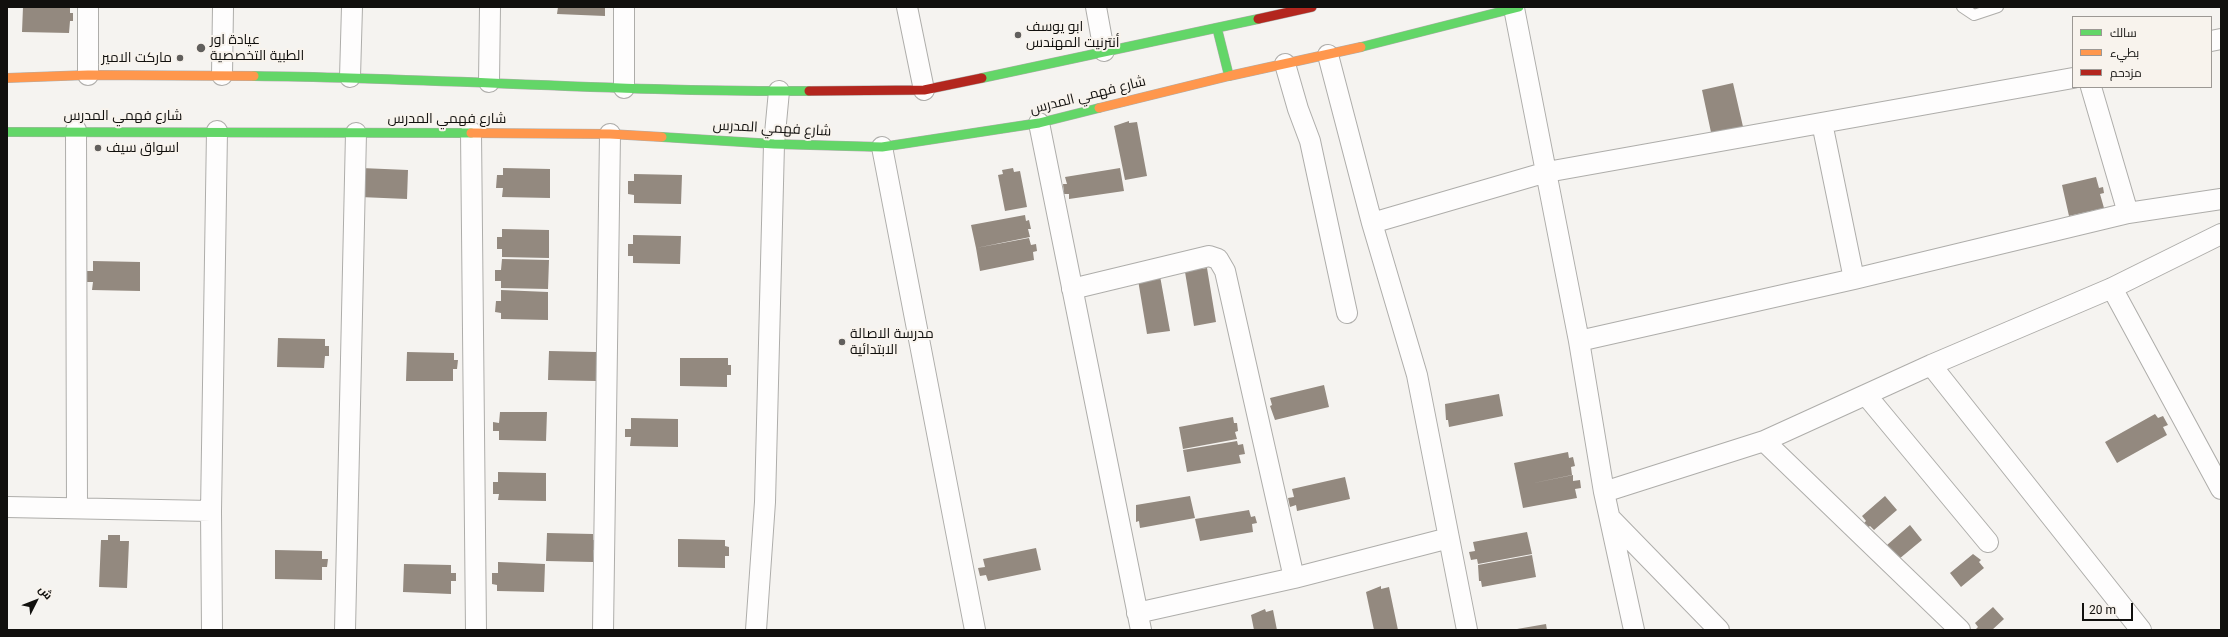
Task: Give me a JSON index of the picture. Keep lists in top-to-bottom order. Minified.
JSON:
{"streets":{"street":["شارع فهمي المدرس"]},"places":["ابو يوسف أنترنيت المهندس","عيادة اور الطبية التخصصية","ماركت الامير","اسواق سيف","مدرسة الاصالة الابتدائية"],"legend":["سالك","بطيء","مزدحم"],"scale_bar":"20 m","north":"top right"}
